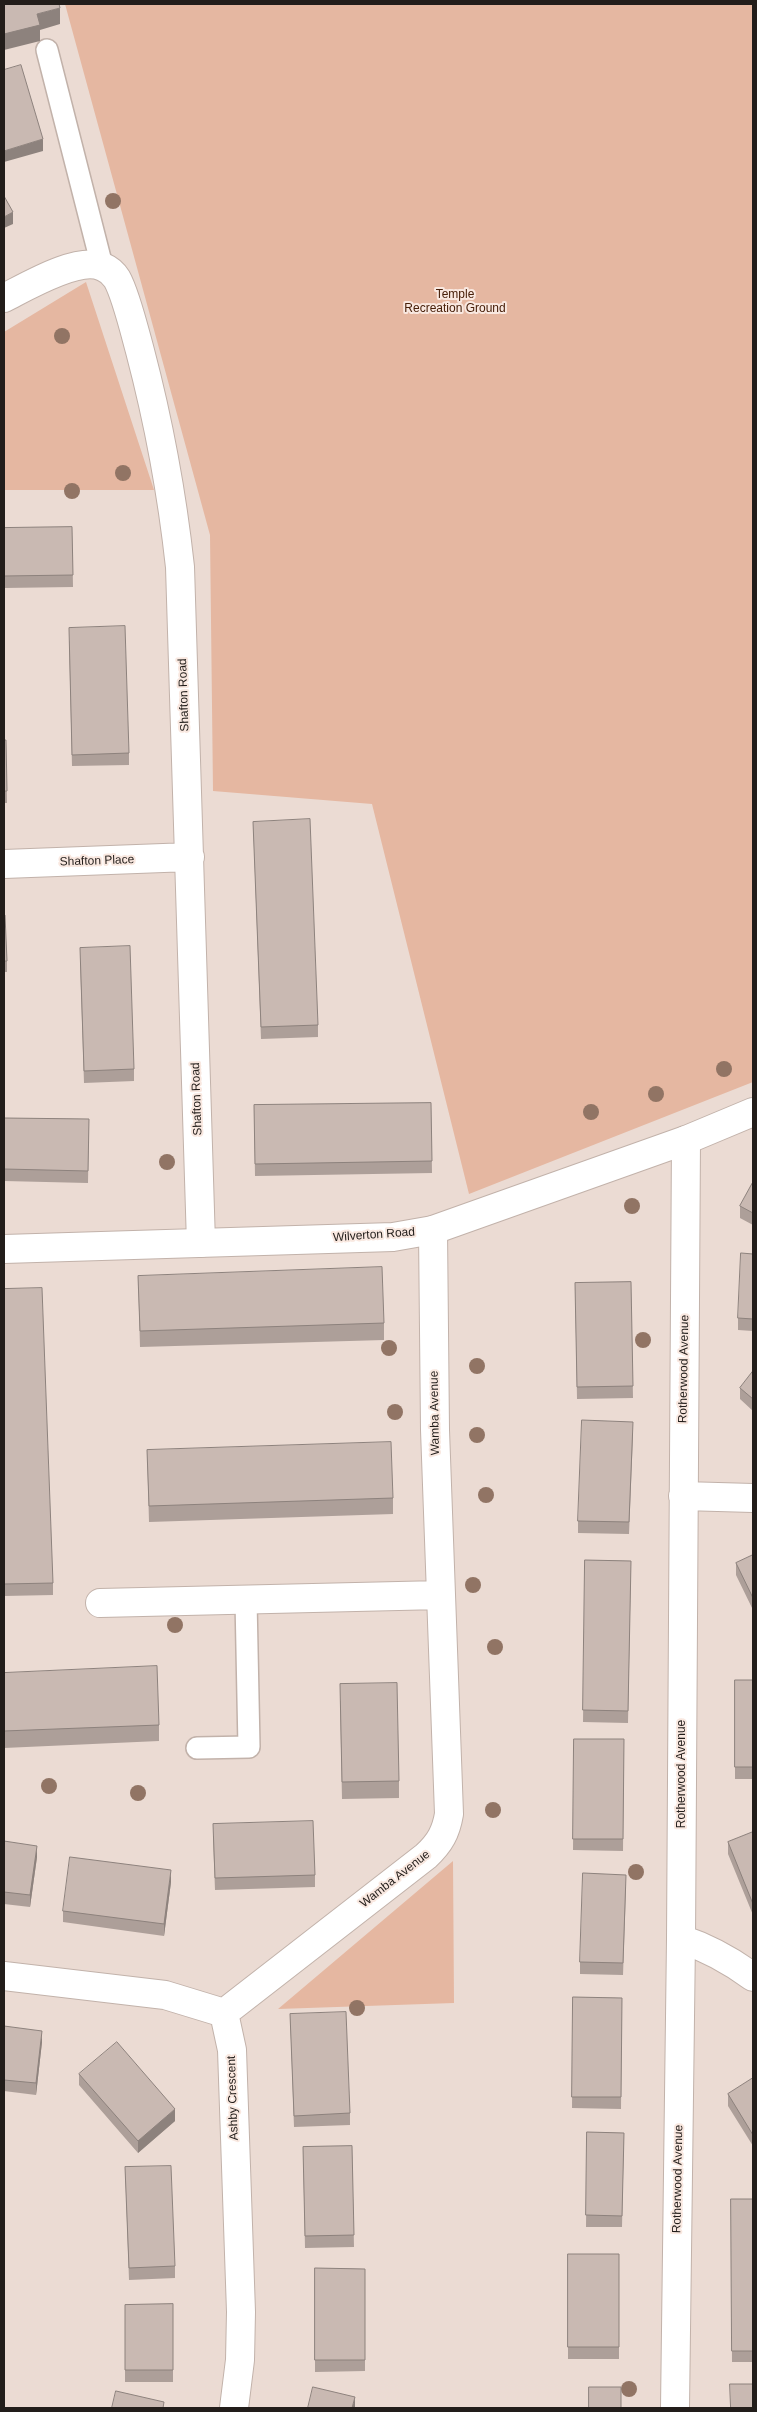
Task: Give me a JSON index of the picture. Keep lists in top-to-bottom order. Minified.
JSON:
{"streets":{"street":["Shafton Road","Shafton Place","Wilverton Road","Rotherwood Avenue","Wamba Avenue","Ashby Crescent"]},"crossings":[["Shafton Road","Shafton Place"],["Shafton Road","Wilverton Road"],["Wilverton Road","Rotherwood Avenue"],["Wilverton Road","Wamba Avenue"],["Wamba Avenue","Ashby Crescent"]],"parks":["Temple Recreation Ground"]}
